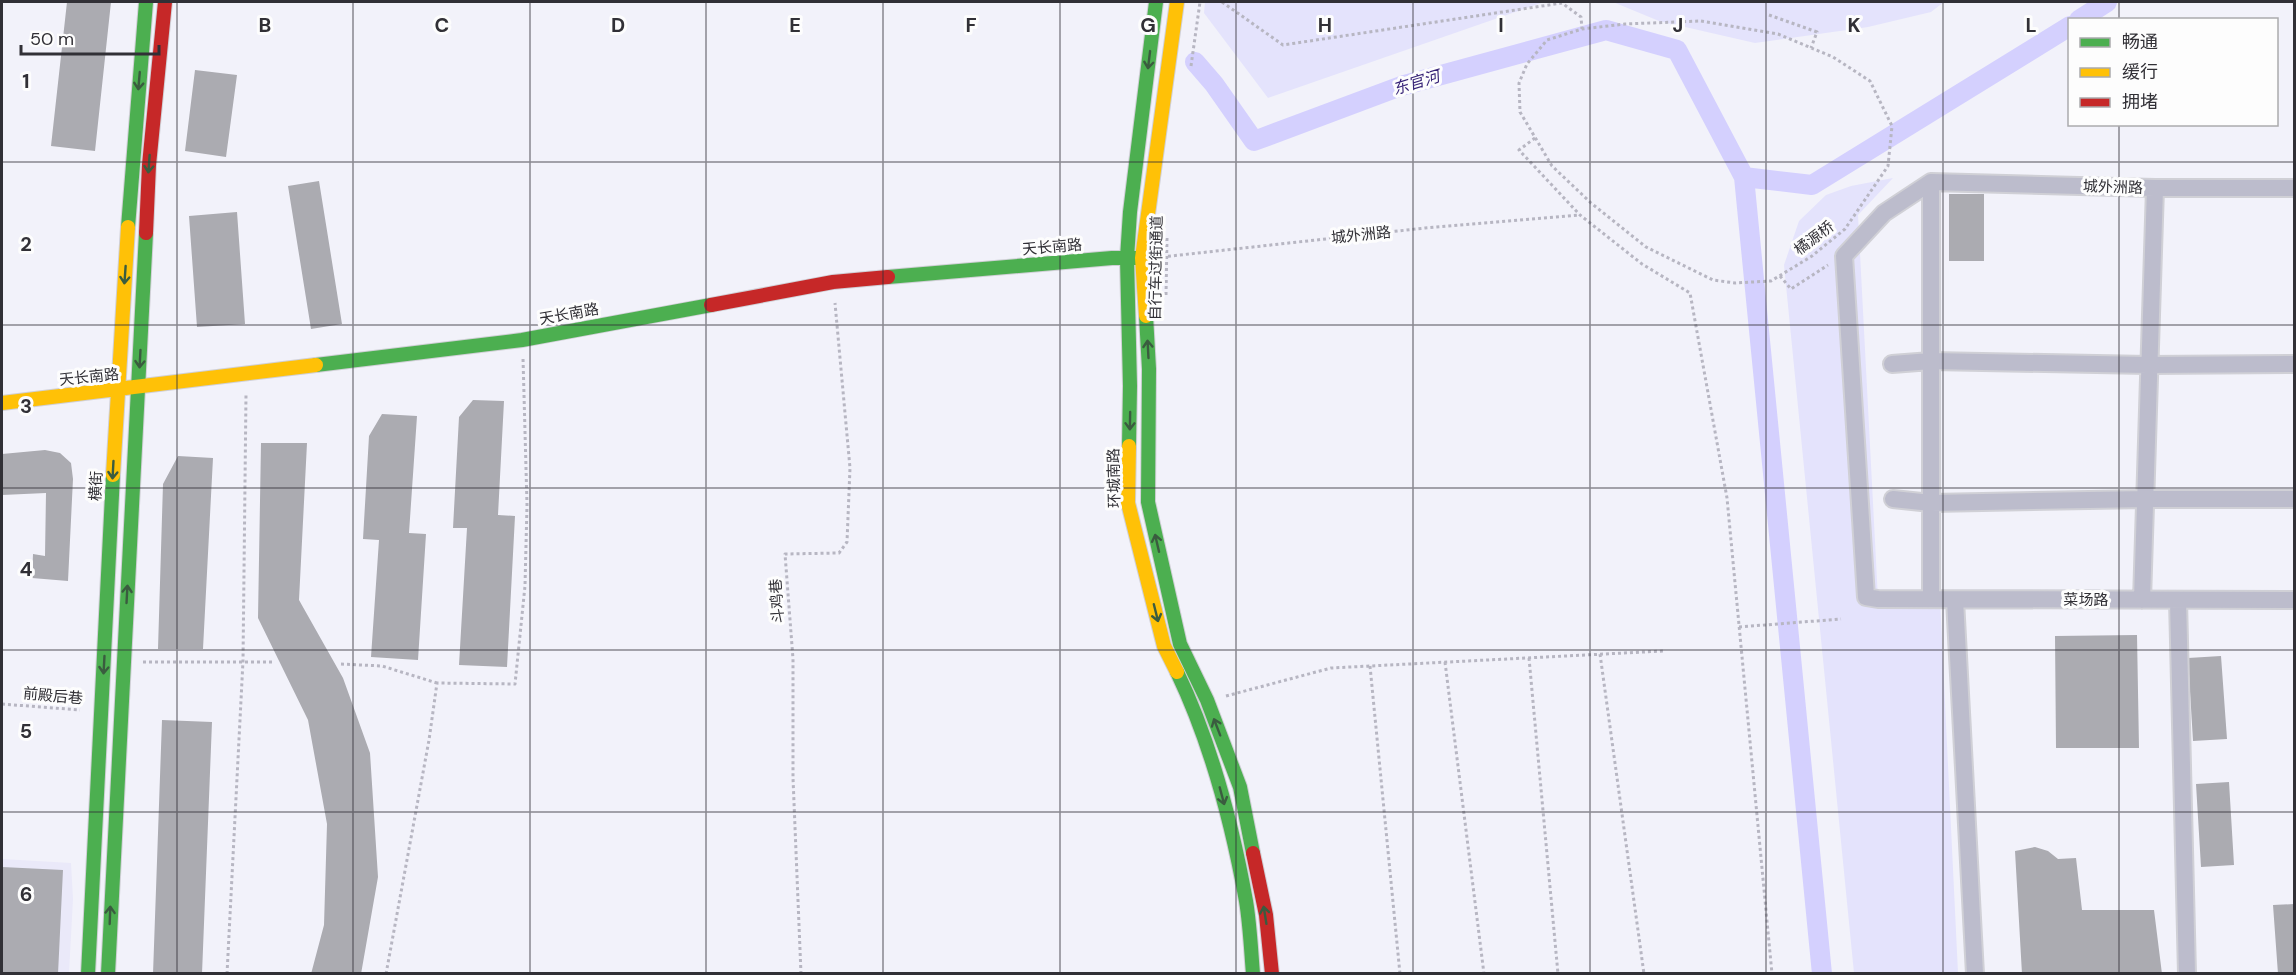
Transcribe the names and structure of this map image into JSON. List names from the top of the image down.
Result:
{
  "streets": {
    "street": [
      "城外洲路",
      "天长南路",
      "环城南路",
      "横街",
      "菜场路"
    ],
    "path": [
      "橘源桥",
      "自行车过街通道",
      "斗鸡巷",
      "前殿后巷"
    ]
  },
  "crossings": [
    ["城外洲路", "天长南路"],
    ["城外洲路", "自行车过街通道"],
    ["天长南路", "环城南路"],
    ["天长南路", "横街"],
    ["天长南路", "斗鸡巷"],
    ["横街", "前殿后巷"]
  ],
  "water": ["东官河"],
  "legend": ["畅通", "缓行", "拥堵"],
  "scale_bar": "50 m",
  "grid": {
    "columns": [
      "B",
      "C",
      "D",
      "E",
      "F",
      "G",
      "H",
      "I",
      "J",
      "K",
      "L"
    ],
    "rows": [
      "1",
      "2",
      "3",
      "4",
      "5",
      "6"
    ]
  }
}
